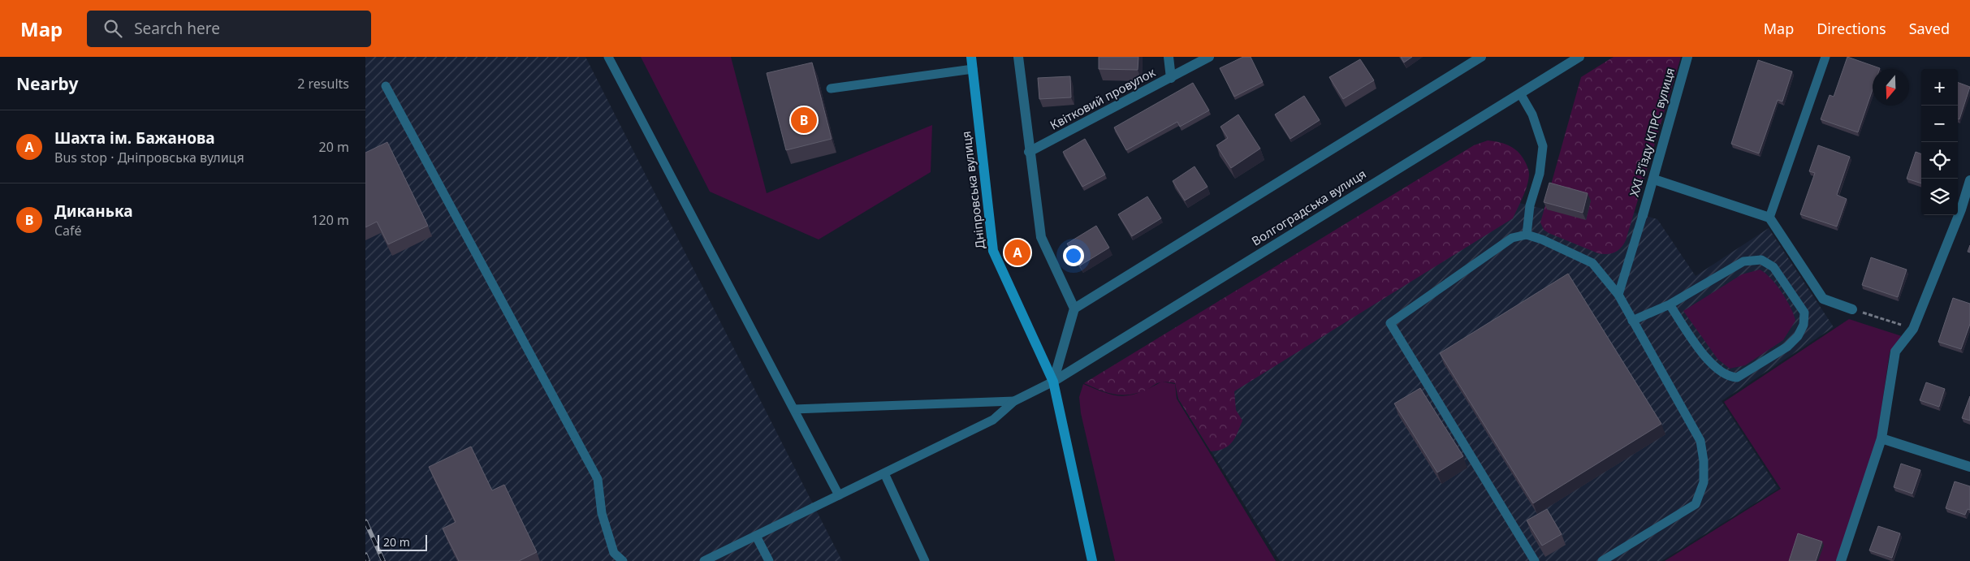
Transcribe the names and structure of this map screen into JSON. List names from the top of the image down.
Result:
{
  "streets": {
    "street": [
      "Квітковий провулок",
      "XXI З’їзду КПРС вулиця",
      "Дніпровська вулиця",
      "Волгоградська вулиця"
    ]
  },
  "crossings": [
    ["Дніпровська вулиця", "Волгоградська вулиця"]
  ],
  "scale_bar": "20 m",
  "north": "bottom",
  "page": {
    "header": "Map",
    "search": "Search here",
    "nav": ["Map", "Directions", "Saved"],
    "heading": ["Nearby", "2 results"],
    "map_buttons": ["+", "−"],
    "pins": ["B", "A"],
    "list": [
      {
        "mark": "A",
        "name": "Шахта ім. Бажанова",
        "note": "Bus stop · Дніпровська вулиця",
        "value": "20 m"
      },
      {
        "mark": "B",
        "name": "Диканька",
        "note": "Café",
        "value": "120 m"
      }
    ],
    "scale": "20 m"
  }
}
